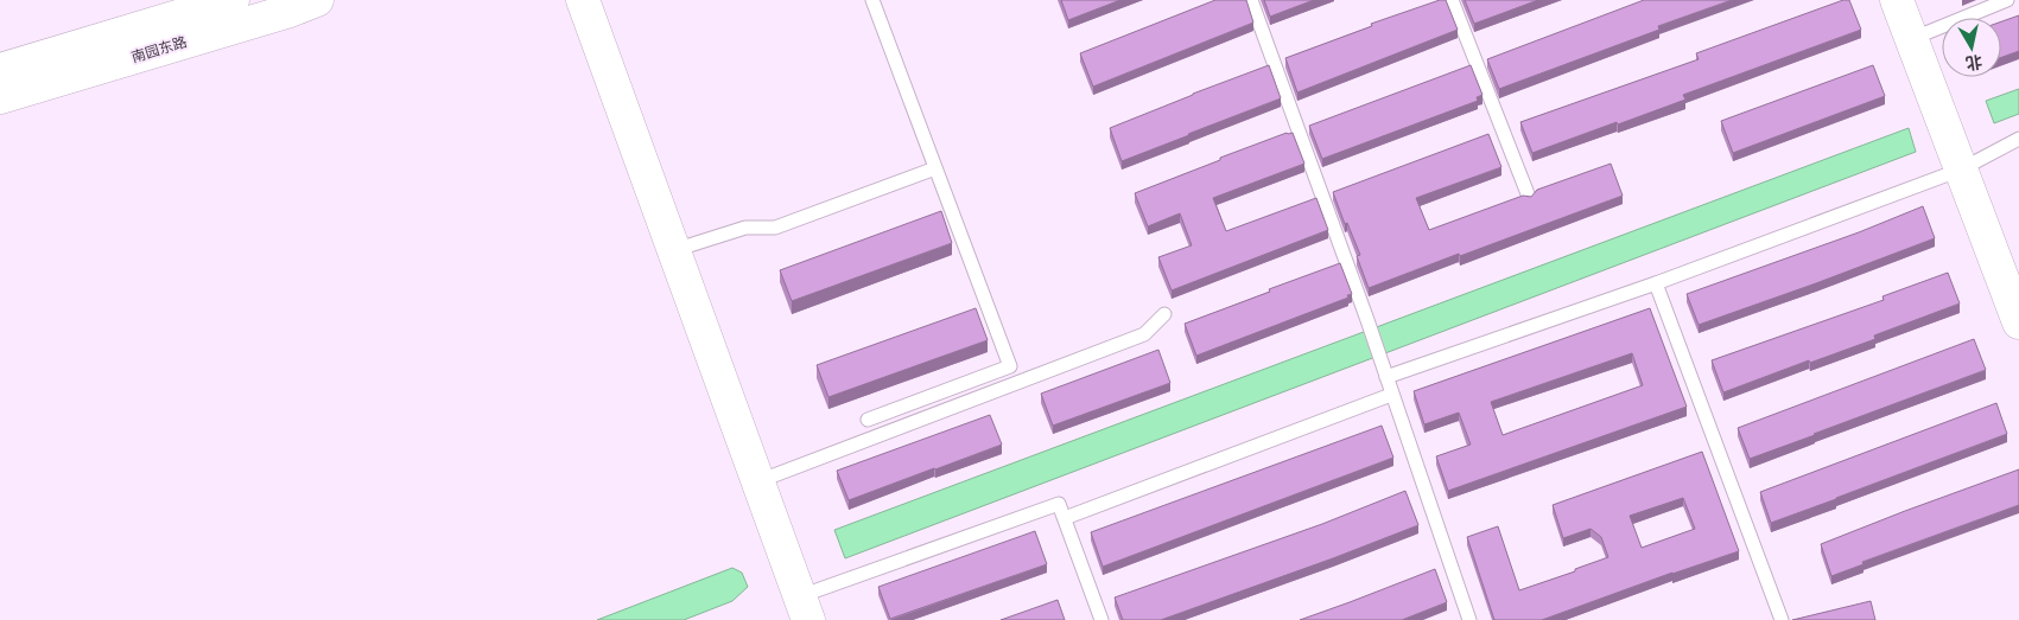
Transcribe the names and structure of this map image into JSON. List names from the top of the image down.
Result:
{
  "streets": {
    "street": ["南园东路"]
  },
  "north": "bottom"
}
